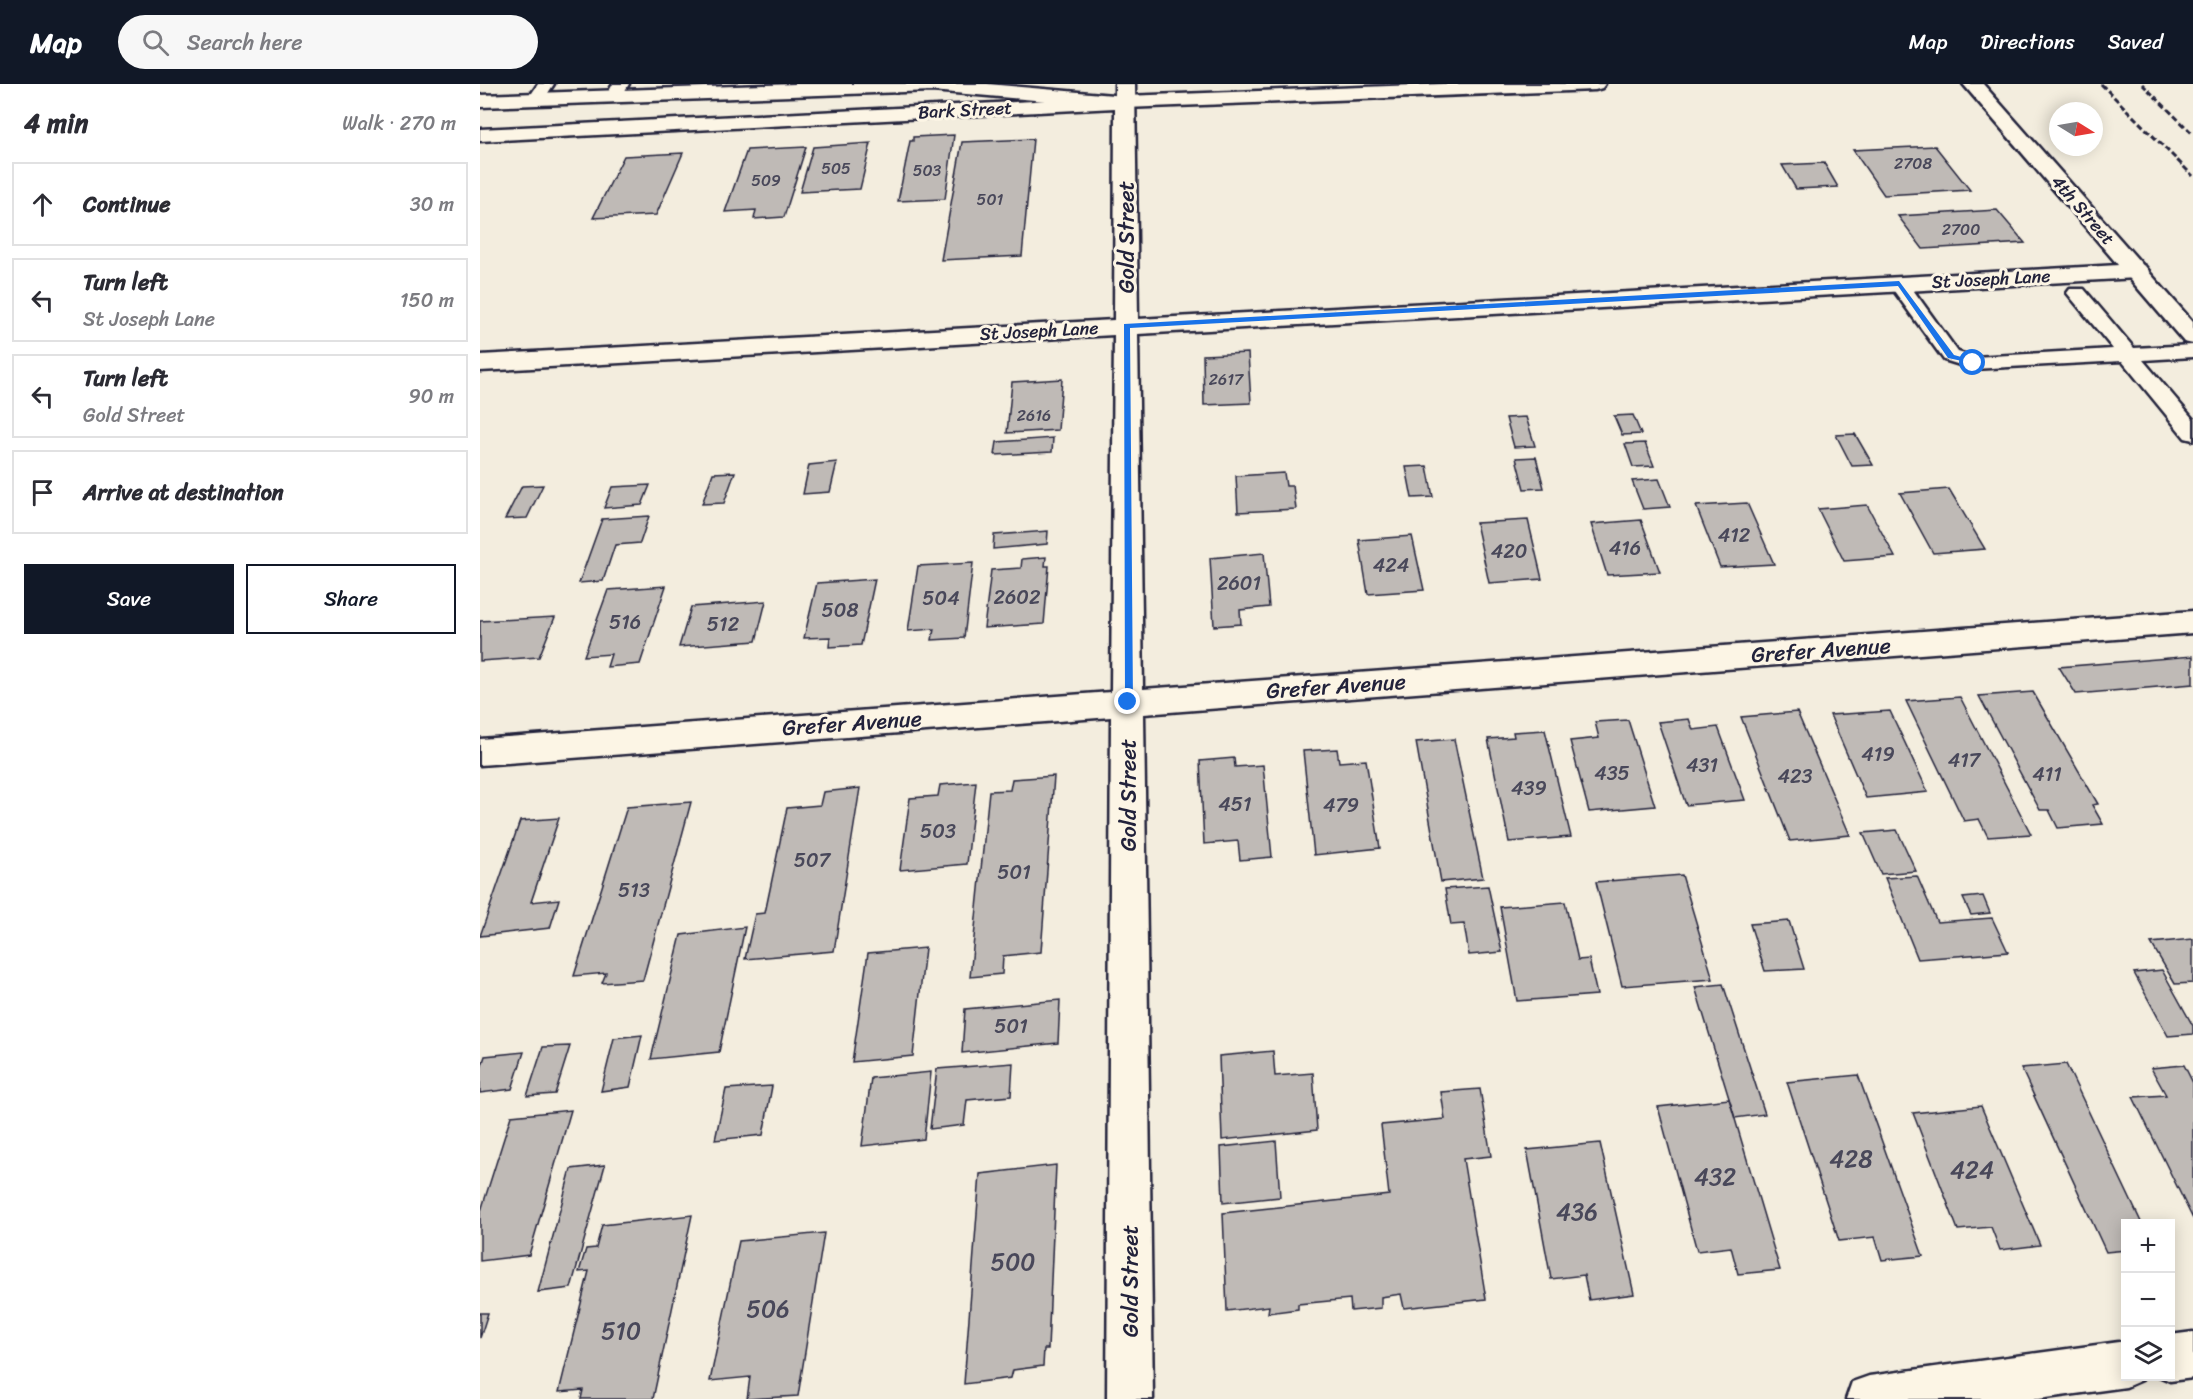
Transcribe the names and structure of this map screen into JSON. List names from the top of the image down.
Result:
{
  "streets": {
    "street": [
      "Bark Street",
      "4th Street",
      "Gold Street",
      "St Joseph Lane",
      "Grefer Avenue"
    ]
  },
  "crossings": [
    ["Bark Street", "Gold Street"],
    ["4th Street", "St Joseph Lane"],
    ["Gold Street", "St Joseph Lane"],
    ["Gold Street", "Grefer Avenue"]
  ],
  "house_numbers": [
    "2708",
    "505",
    "503",
    "509",
    "501",
    "2700",
    "2617",
    "2616",
    "412",
    "416",
    "420",
    "424",
    "2601",
    "2602",
    "504",
    "508",
    "516",
    "512",
    "419",
    "417",
    "431",
    "435",
    "411",
    "423",
    "439",
    "451",
    "479",
    "503",
    "507",
    "501",
    "513",
    "501",
    "428",
    "424",
    "432",
    "436",
    "500",
    "506",
    "510"
  ],
  "north": "right",
  "page": {
    "header": "Map",
    "search": "Search here",
    "nav": ["Map", "Directions", "Saved"],
    "heading": ["4 min", "Walk · 270 m"],
    "list": [
      ["Continue", "30 m"],
      ["Turn left", "St Joseph Lane", "150 m"],
      ["Turn left", "Gold Street", "90 m"],
      "Arrive at destination"
    ],
    "buttons": ["Save", "Share"],
    "map_buttons": ["+", "−"]
  }
}
